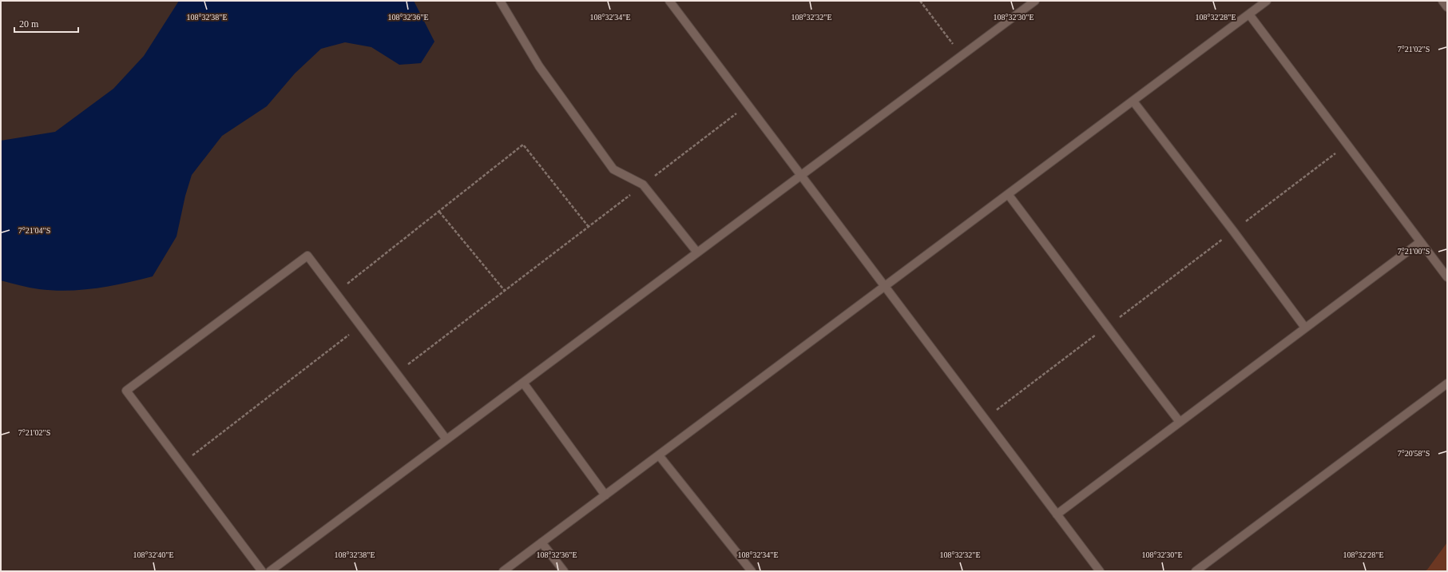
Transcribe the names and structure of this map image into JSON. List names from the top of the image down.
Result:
{
  "scale_bar": "20 m",
  "coordinates": [
    "108°32'38\"E",
    "108°32'36\"E",
    "108°32'34\"E",
    "108°32'32\"E",
    "108°32'30\"E",
    "108°32'28\"E",
    "7°21'02\"S",
    "7°21'04\"S",
    "7°21'00\"S",
    "7°20'58\"S",
    "108°32'40\"E"
  ]
}
